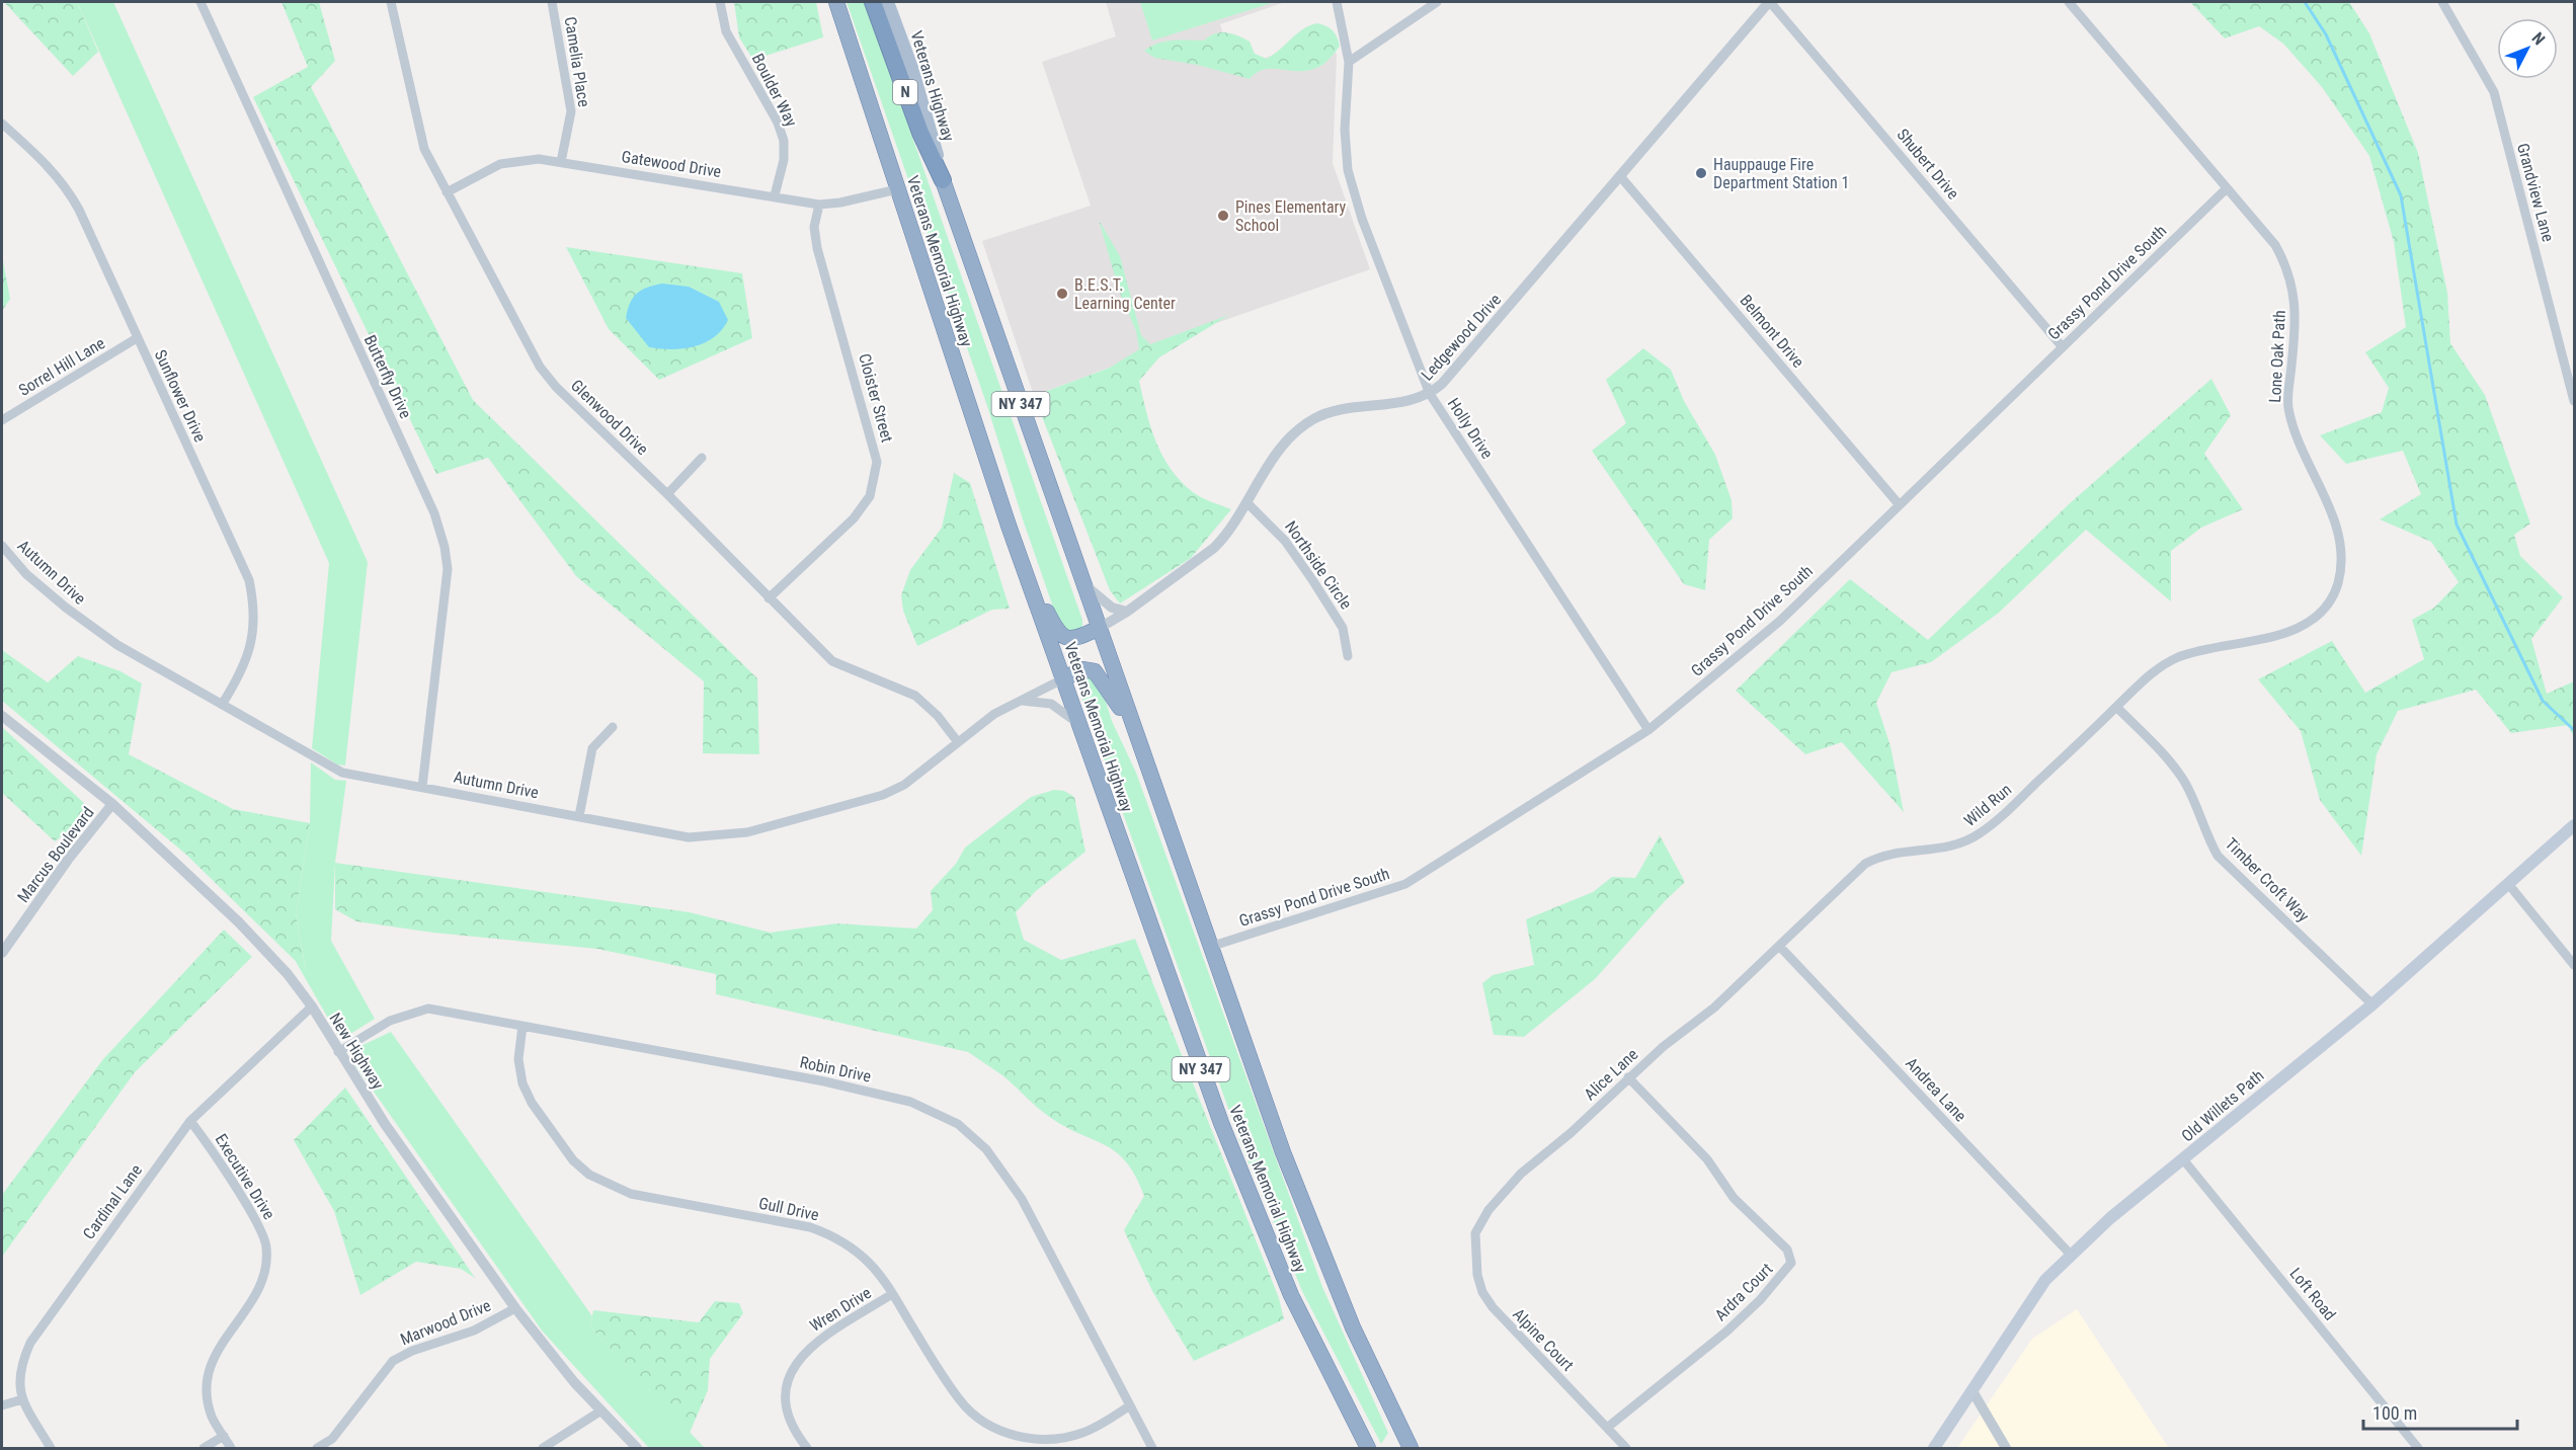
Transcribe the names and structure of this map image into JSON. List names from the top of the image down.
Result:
{
  "streets": {
    "highway": ["N", "Veterans Memorial Highway", "NY 347"],
    "main road": ["Veterans Highway", "Old Willets Path"],
    "street": [
      "Camelia Place",
      "Boulder Way",
      "Gatewood Drive",
      "Shubert Drive",
      "Grandview Lane",
      "Grassy Pond Drive South",
      "Belmont Drive",
      "Ledgewood Drive",
      "Lone Oak Path",
      "Sorrel Hill Lane",
      "Butterfly Drive",
      "Sunflower Drive",
      "Cloister Street",
      "Glenwood Drive",
      "Holly Drive",
      "Northside Circle",
      "Autumn Drive",
      "Wild Run",
      "Marcus Boulevard",
      "Timber Croft Way",
      "New Highway",
      "Robin Drive",
      "Alice Lane",
      "Andrea Lane",
      "Executive Drive",
      "Cardinal Lane",
      "Gull Drive",
      "Ardra Court",
      "Loft Road",
      "Wren Drive",
      "Marwood Drive",
      "Alpine Court"
    ]
  },
  "crossings": [
    ["Camelia Place", "Gatewood Drive"],
    ["Veterans Highway", "N"],
    ["Veterans Highway", "Veterans Memorial Highway"],
    ["Boulder Way", "Gatewood Drive"],
    ["N", "Veterans Memorial Highway"],
    ["Gatewood Drive", "Veterans Memorial Highway"],
    ["Gatewood Drive", "Cloister Street"],
    ["Gatewood Drive", "Glenwood Drive"],
    ["Shubert Drive", "Grassy Pond Drive South"],
    ["Shubert Drive", "Ledgewood Drive"],
    ["Veterans Memorial Highway", "Grassy Pond Drive South"],
    ["Veterans Memorial Highway", "Ledgewood Drive"],
    ["Veterans Memorial Highway", "Autumn Drive"],
    ["Grassy Pond Drive South", "Belmont Drive"],
    ["Grassy Pond Drive South", "Lone Oak Path"],
    ["Grassy Pond Drive South", "Holly Drive"],
    ["Belmont Drive", "Ledgewood Drive"],
    ["Ledgewood Drive", "Holly Drive"],
    ["Ledgewood Drive", "Northside Circle"],
    ["Lone Oak Path", "Wild Run"],
    ["Sorrel Hill Lane", "Sunflower Drive"],
    ["Butterfly Drive", "Autumn Drive"],
    ["Sunflower Drive", "Autumn Drive"],
    ["Cloister Street", "Glenwood Drive"],
    ["Glenwood Drive", "Autumn Drive"],
    ["Wild Run", "Timber Croft Way"],
    ["Wild Run", "Alice Lane"],
    ["Wild Run", "Andrea Lane"],
    ["Marcus Boulevard", "New Highway"],
    ["Timber Croft Way", "Old Willets Path"],
    ["New Highway", "Robin Drive"],
    ["New Highway", "Cardinal Lane"],
    ["New Highway", "Marwood Drive"],
    ["Robin Drive", "Gull Drive"],
    ["Alice Lane", "Andrea Lane"],
    ["Alice Lane", "Ardra Court"],
    ["Alice Lane", "Alpine Court"],
    ["Andrea Lane", "Old Willets Path"],
    ["Old Willets Path", "Loft Road"],
    ["Executive Drive", "Cardinal Lane"],
    ["Gull Drive", "Wren Drive"],
    ["Ardra Court", "Alpine Court"]
  ],
  "places": ["Hauppauge Fire Department Station 1", "Pines Elementary School", "B.E.S.T. Learning Center"],
  "scale_bar": "100 m",
  "north": "top right"
}
